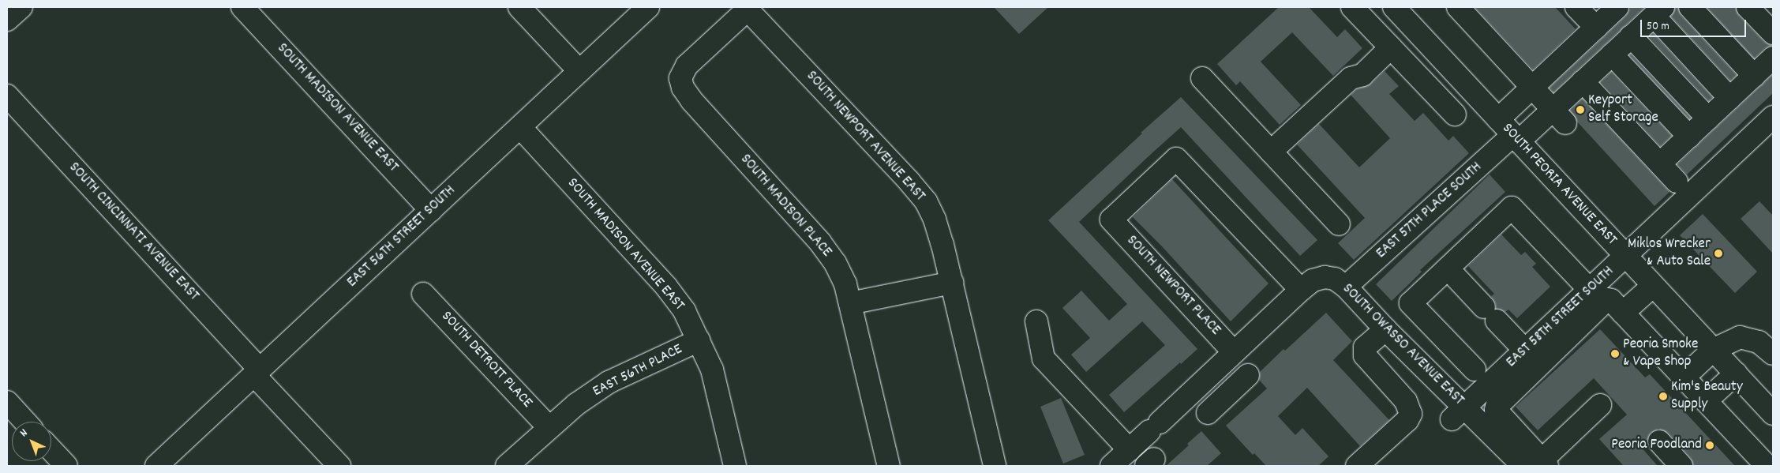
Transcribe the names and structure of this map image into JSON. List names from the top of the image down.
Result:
{
  "streets": {
    "street": [
      "SOUTH MADISON AVENUE EAST",
      "SOUTH NEWPORT AVENUE EAST",
      "SOUTH PEORIA AVENUE EAST",
      "SOUTH MADISON PLACE",
      "EAST 57TH PLACE SOUTH",
      "SOUTH CINCINNATI AVENUE EAST",
      "EAST 56TH STREET SOUTH",
      "SOUTH NEWPORT PLACE",
      "EAST 58TH STREET SOUTH",
      "SOUTH OWASSO AVENUE EAST",
      "SOUTH DETROIT PLACE",
      "EAST 56TH PLACE"
    ]
  },
  "crossings": [
    ["SOUTH MADISON AVENUE EAST", "EAST 56TH STREET SOUTH"],
    ["SOUTH MADISON AVENUE EAST", "EAST 56TH PLACE"],
    ["SOUTH NEWPORT AVENUE EAST", "SOUTH MADISON PLACE"],
    ["SOUTH PEORIA AVENUE EAST", "EAST 57TH PLACE SOUTH"],
    ["SOUTH PEORIA AVENUE EAST", "EAST 58TH STREET SOUTH"],
    ["EAST 57TH PLACE SOUTH", "SOUTH OWASSO AVENUE EAST"],
    ["SOUTH CINCINNATI AVENUE EAST", "EAST 56TH STREET SOUTH"],
    ["SOUTH NEWPORT PLACE", "SOUTH OWASSO AVENUE EAST"],
    ["EAST 58TH STREET SOUTH", "SOUTH OWASSO AVENUE EAST"],
    ["SOUTH DETROIT PLACE", "EAST 56TH PLACE"]
  ],
  "places": [
    "Keyport Self Storage",
    "Miklos Wrecker & Auto Sale",
    "Peoria Smoke & Vape Shop",
    "Kim's Beauty Supply",
    "Peoria Foodland"
  ],
  "scale_bar": "50 m",
  "north": "top left"
}
